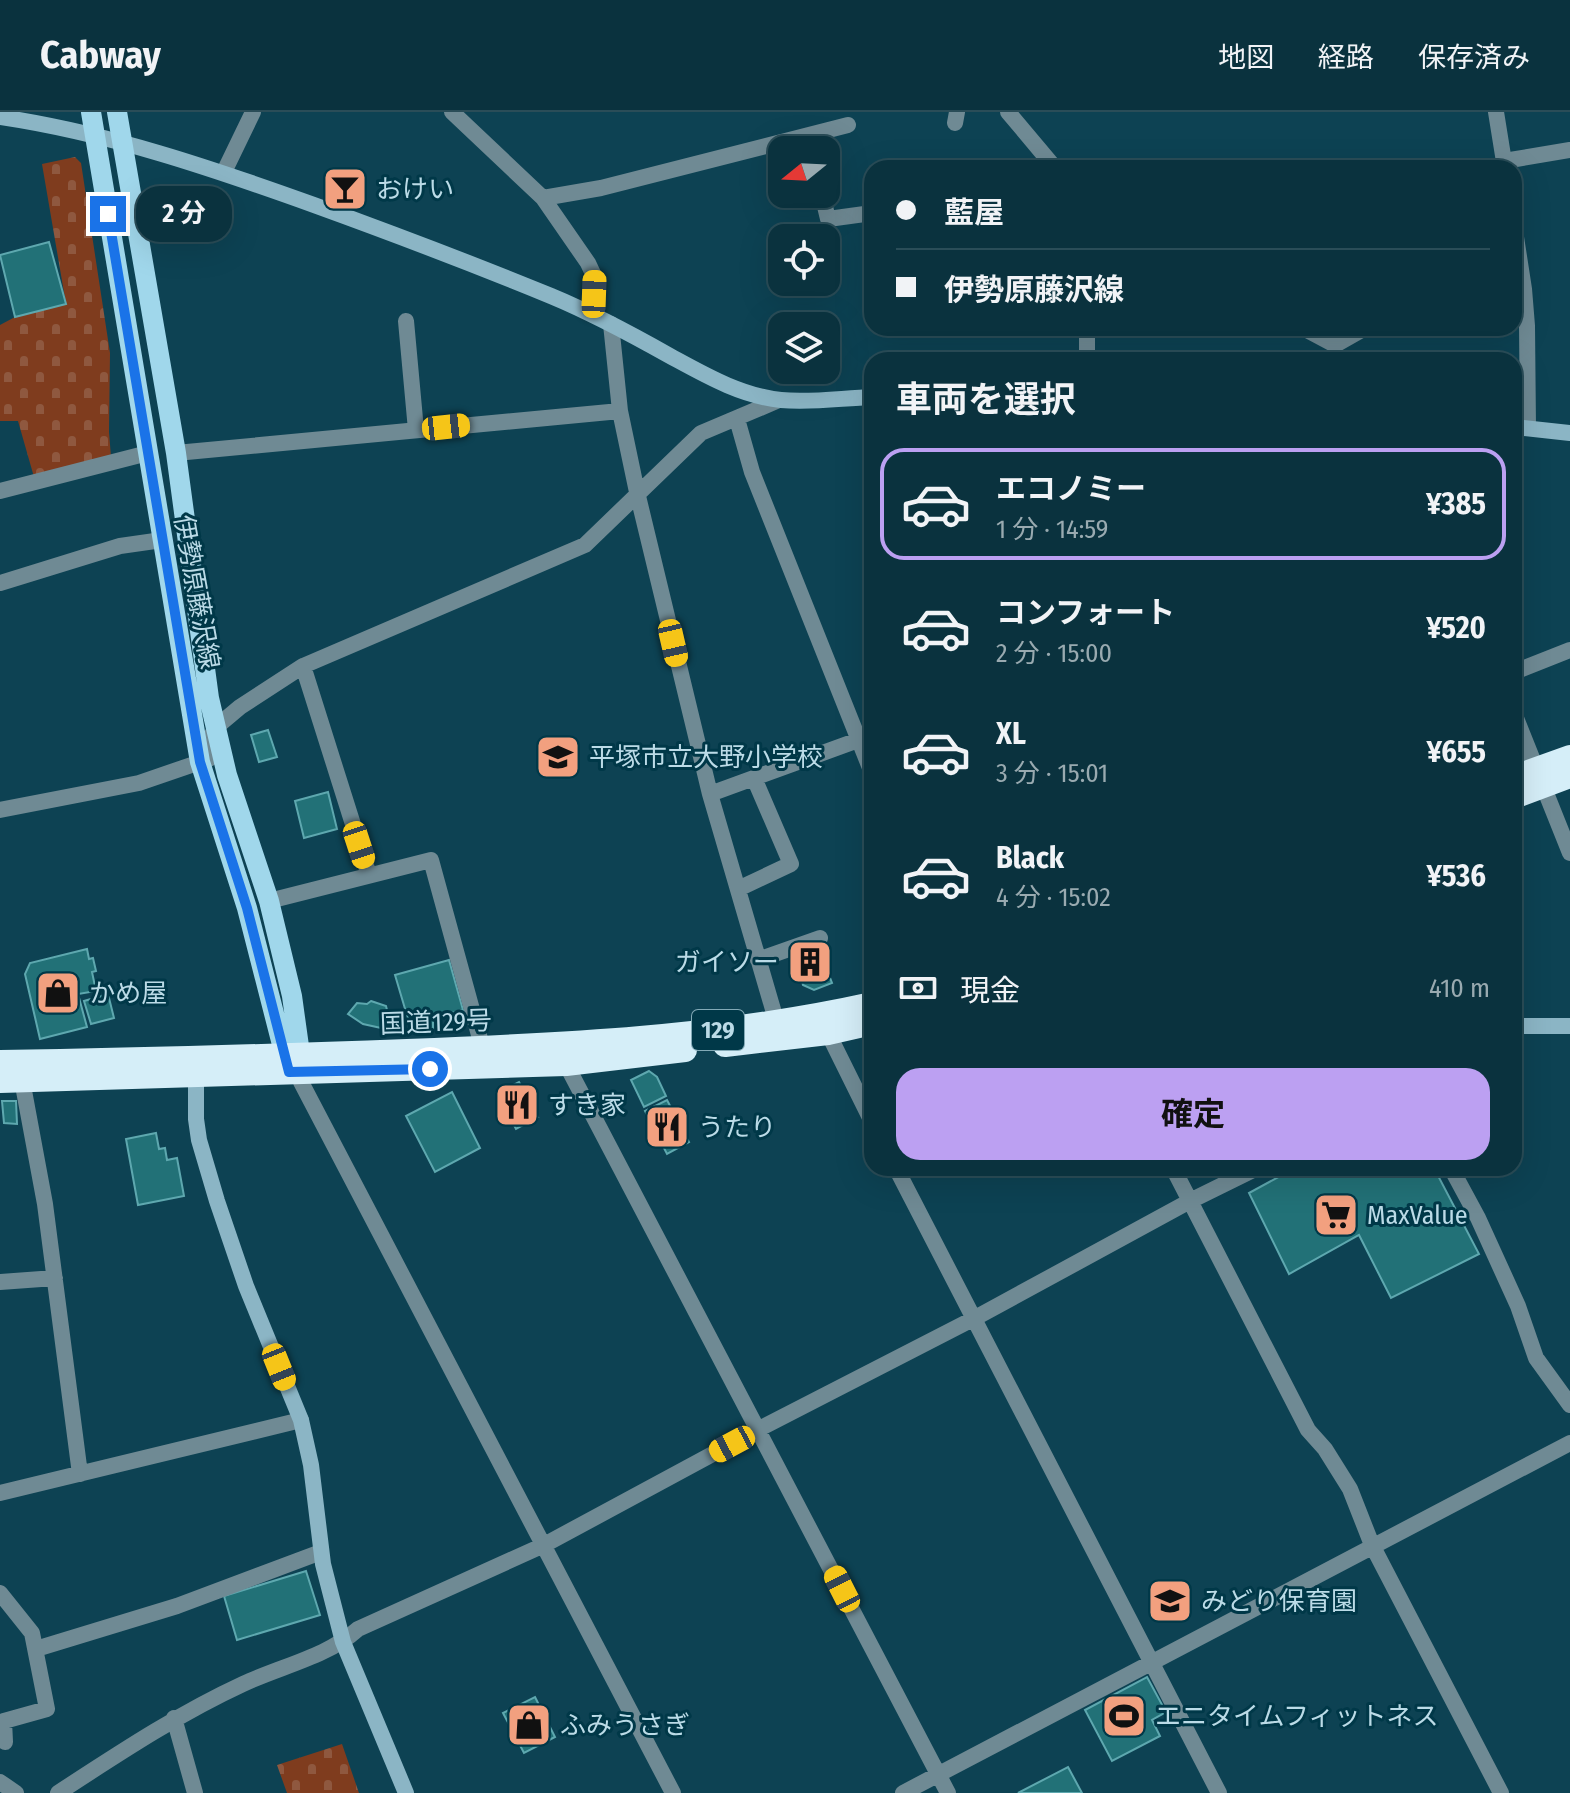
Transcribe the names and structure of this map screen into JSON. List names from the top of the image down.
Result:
{
  "streets": {
    "highway": ["国道129号", "129"],
    "main road": ["伊勢原藤沢線"]
  },
  "crossings": [
    ["伊勢原藤沢線", "国道129号"]
  ],
  "places": {
    "bar": ["おけい"],
    "school or university": ["平塚市立大野小学校", "みどり保育園"],
    "building": ["ガイソー"],
    "shop": ["かめ屋", "ふみうさぎ"],
    "restaurant": ["すき家", "うたり"],
    "supermarket": ["MaxValue"],
    "sports": ["エニタイムフィットネス"]
  },
  "north": "left",
  "page": {
    "header": "Cabway",
    "nav": ["地図", "経路", "保存済み"],
    "banner": ["藍屋", "伊勢原藤沢線"],
    "bubble": "2 分",
    "heading": "車両を選択",
    "list": [
      {
        "name": "エコノミー",
        "note": "1 分 · 14:59",
        "value": "¥385"
      },
      {
        "name": "コンフォート",
        "note": "2 分 · 15:00",
        "value": "¥520"
      },
      {
        "name": "XL",
        "note": "3 分 · 15:01",
        "value": "¥655"
      },
      {
        "name": "Black",
        "note": "4 分 · 15:02",
        "value": "¥536"
      }
    ],
    "pay": ["現金", "410 m"],
    "buttons": "確定"
  }
}
